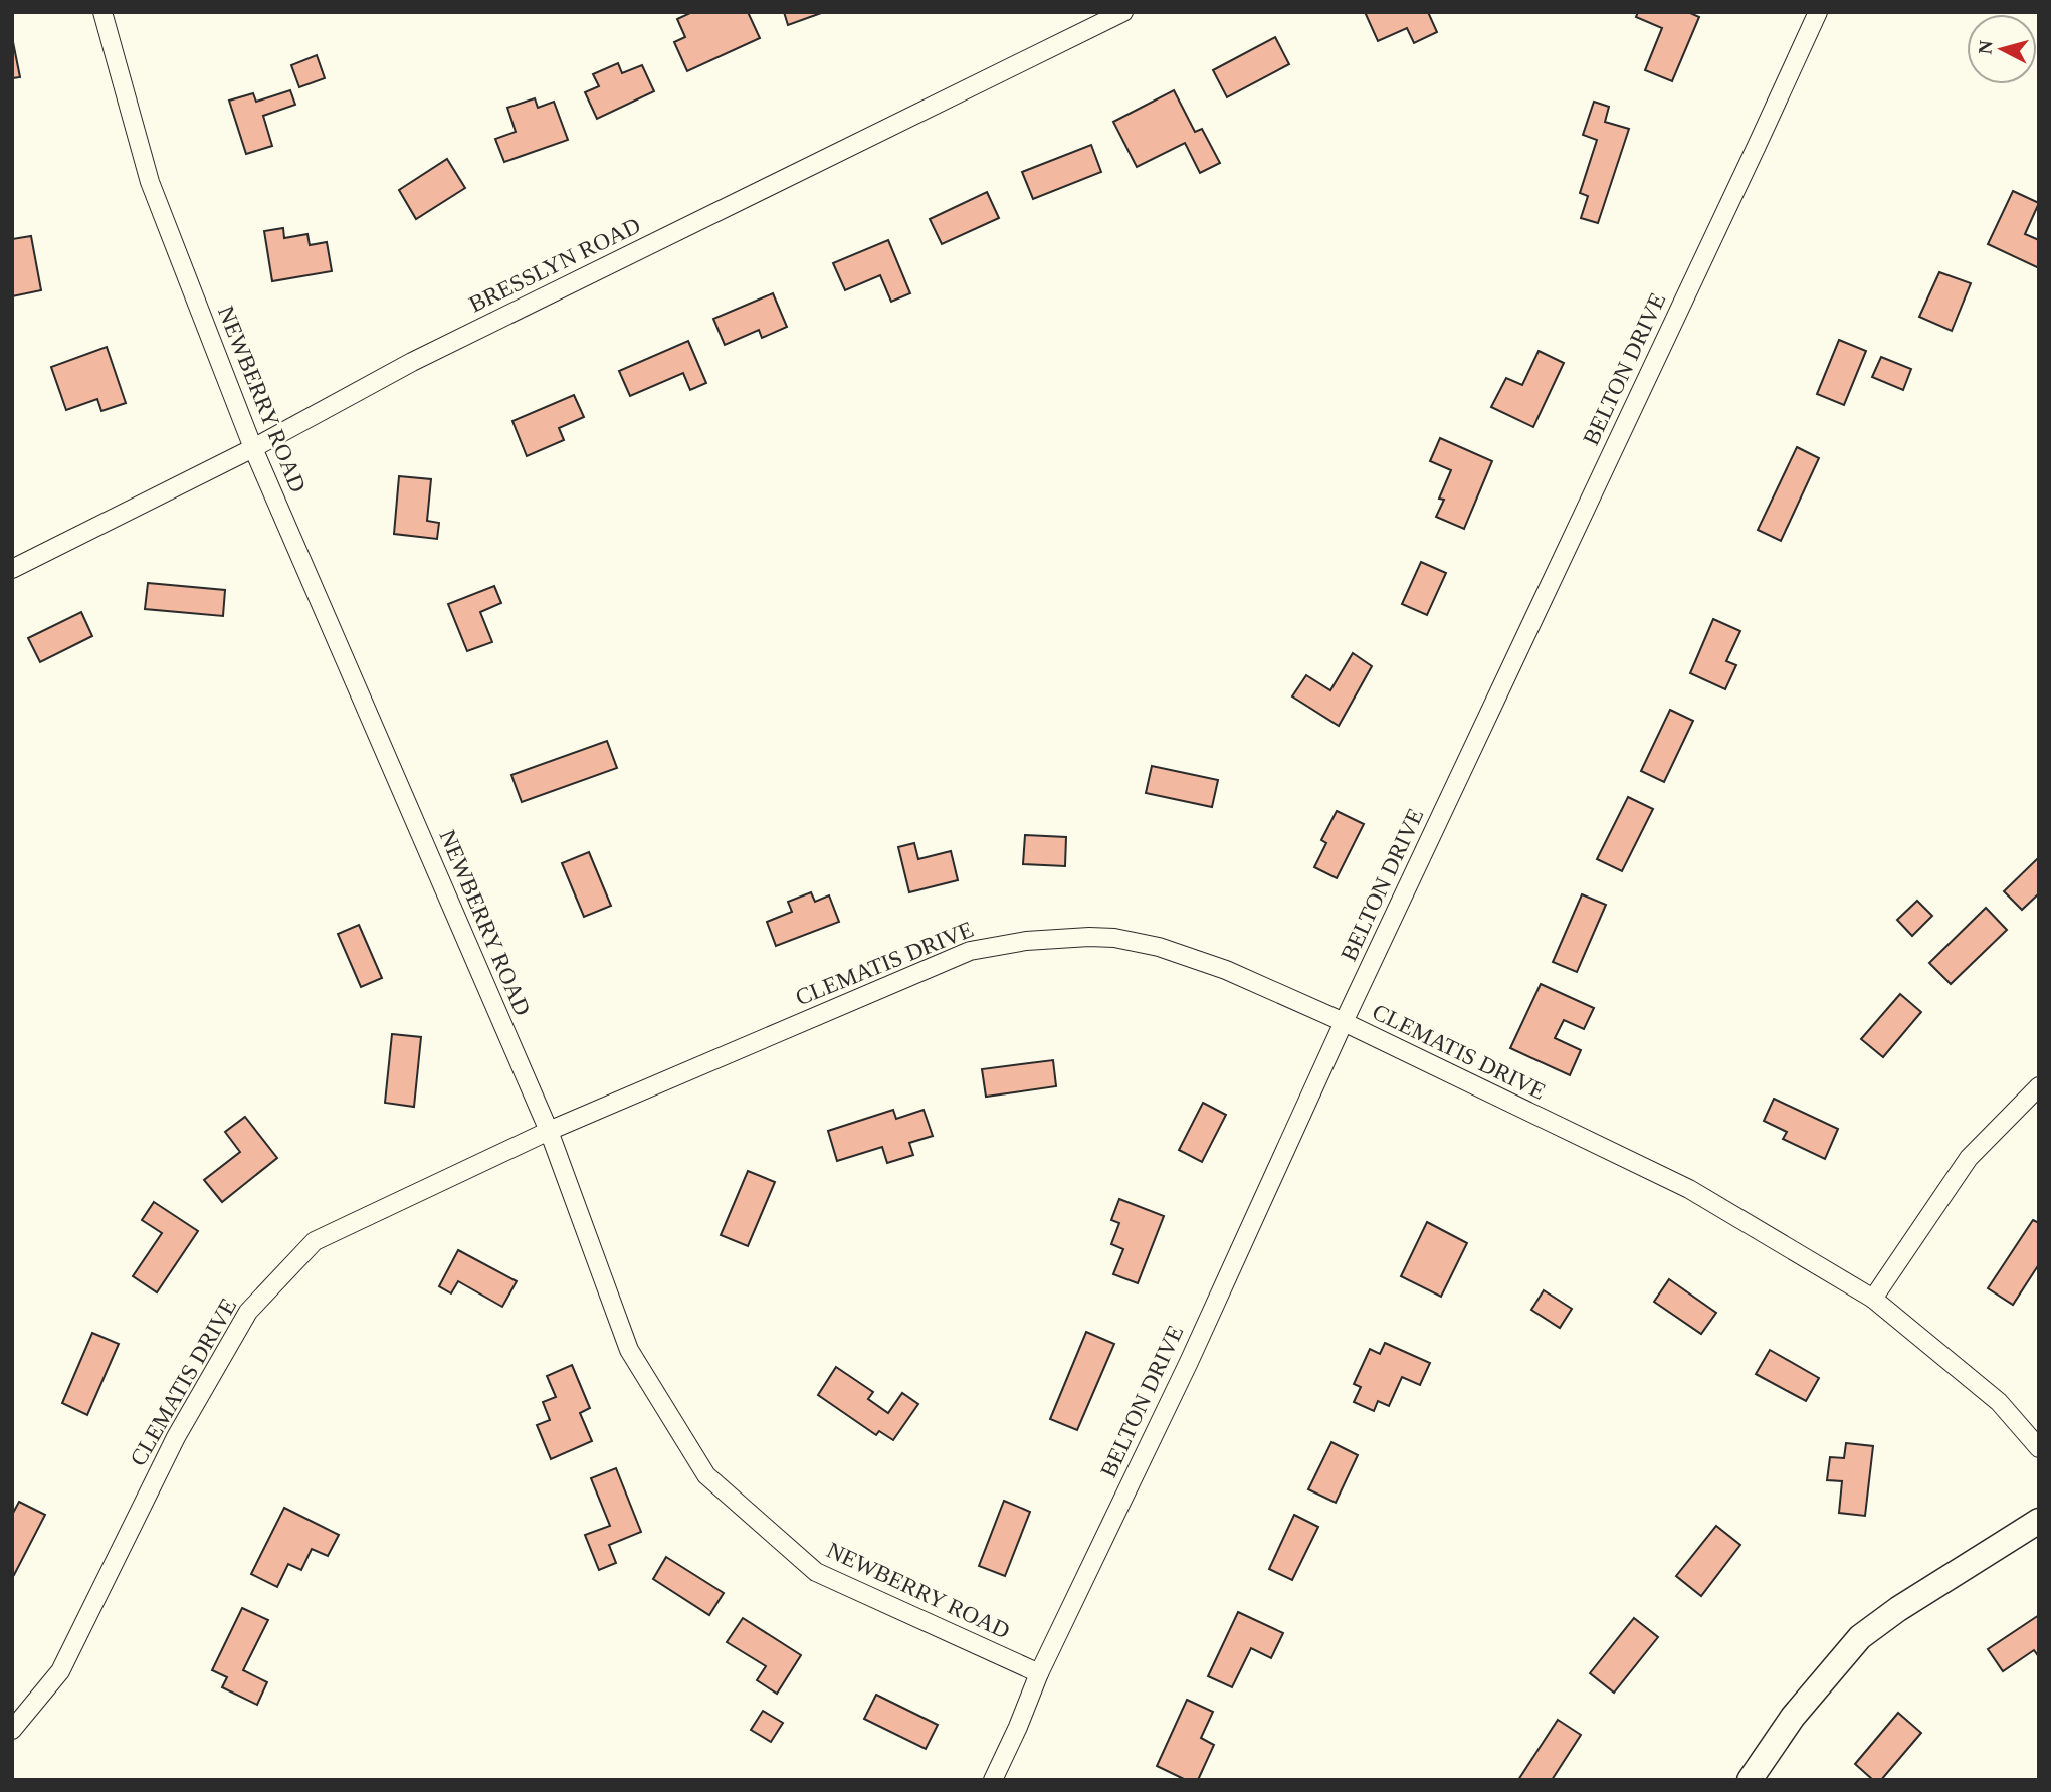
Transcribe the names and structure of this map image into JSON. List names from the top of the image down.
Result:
{
  "streets": {
    "street": [
      "BRESSLYN ROAD",
      "BELTON DRIVE",
      "NEWBERRY ROAD",
      "CLEMATIS DRIVE"
    ]
  },
  "crossings": [
    ["BRESSLYN ROAD", "NEWBERRY ROAD"],
    ["BELTON DRIVE", "NEWBERRY ROAD"],
    ["BELTON DRIVE", "CLEMATIS DRIVE"],
    ["NEWBERRY ROAD", "CLEMATIS DRIVE"]
  ],
  "north": "left"
}
